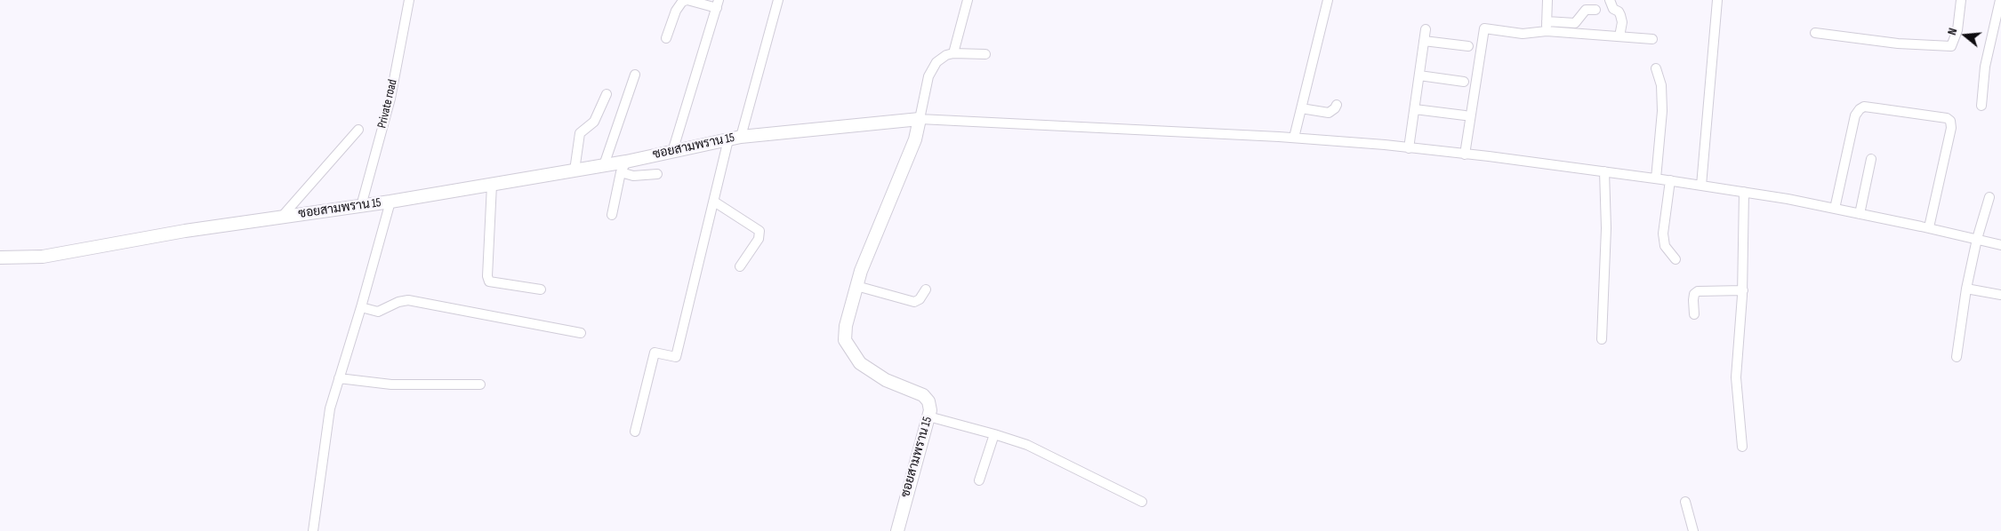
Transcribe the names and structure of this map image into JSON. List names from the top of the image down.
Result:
{
  "streets": {
    "street": ["Private road", "ซอยสามพราน 15"]
  },
  "crossings": [
    ["Private road", "ซอยสามพราน 15"]
  ],
  "north": "left"
}
